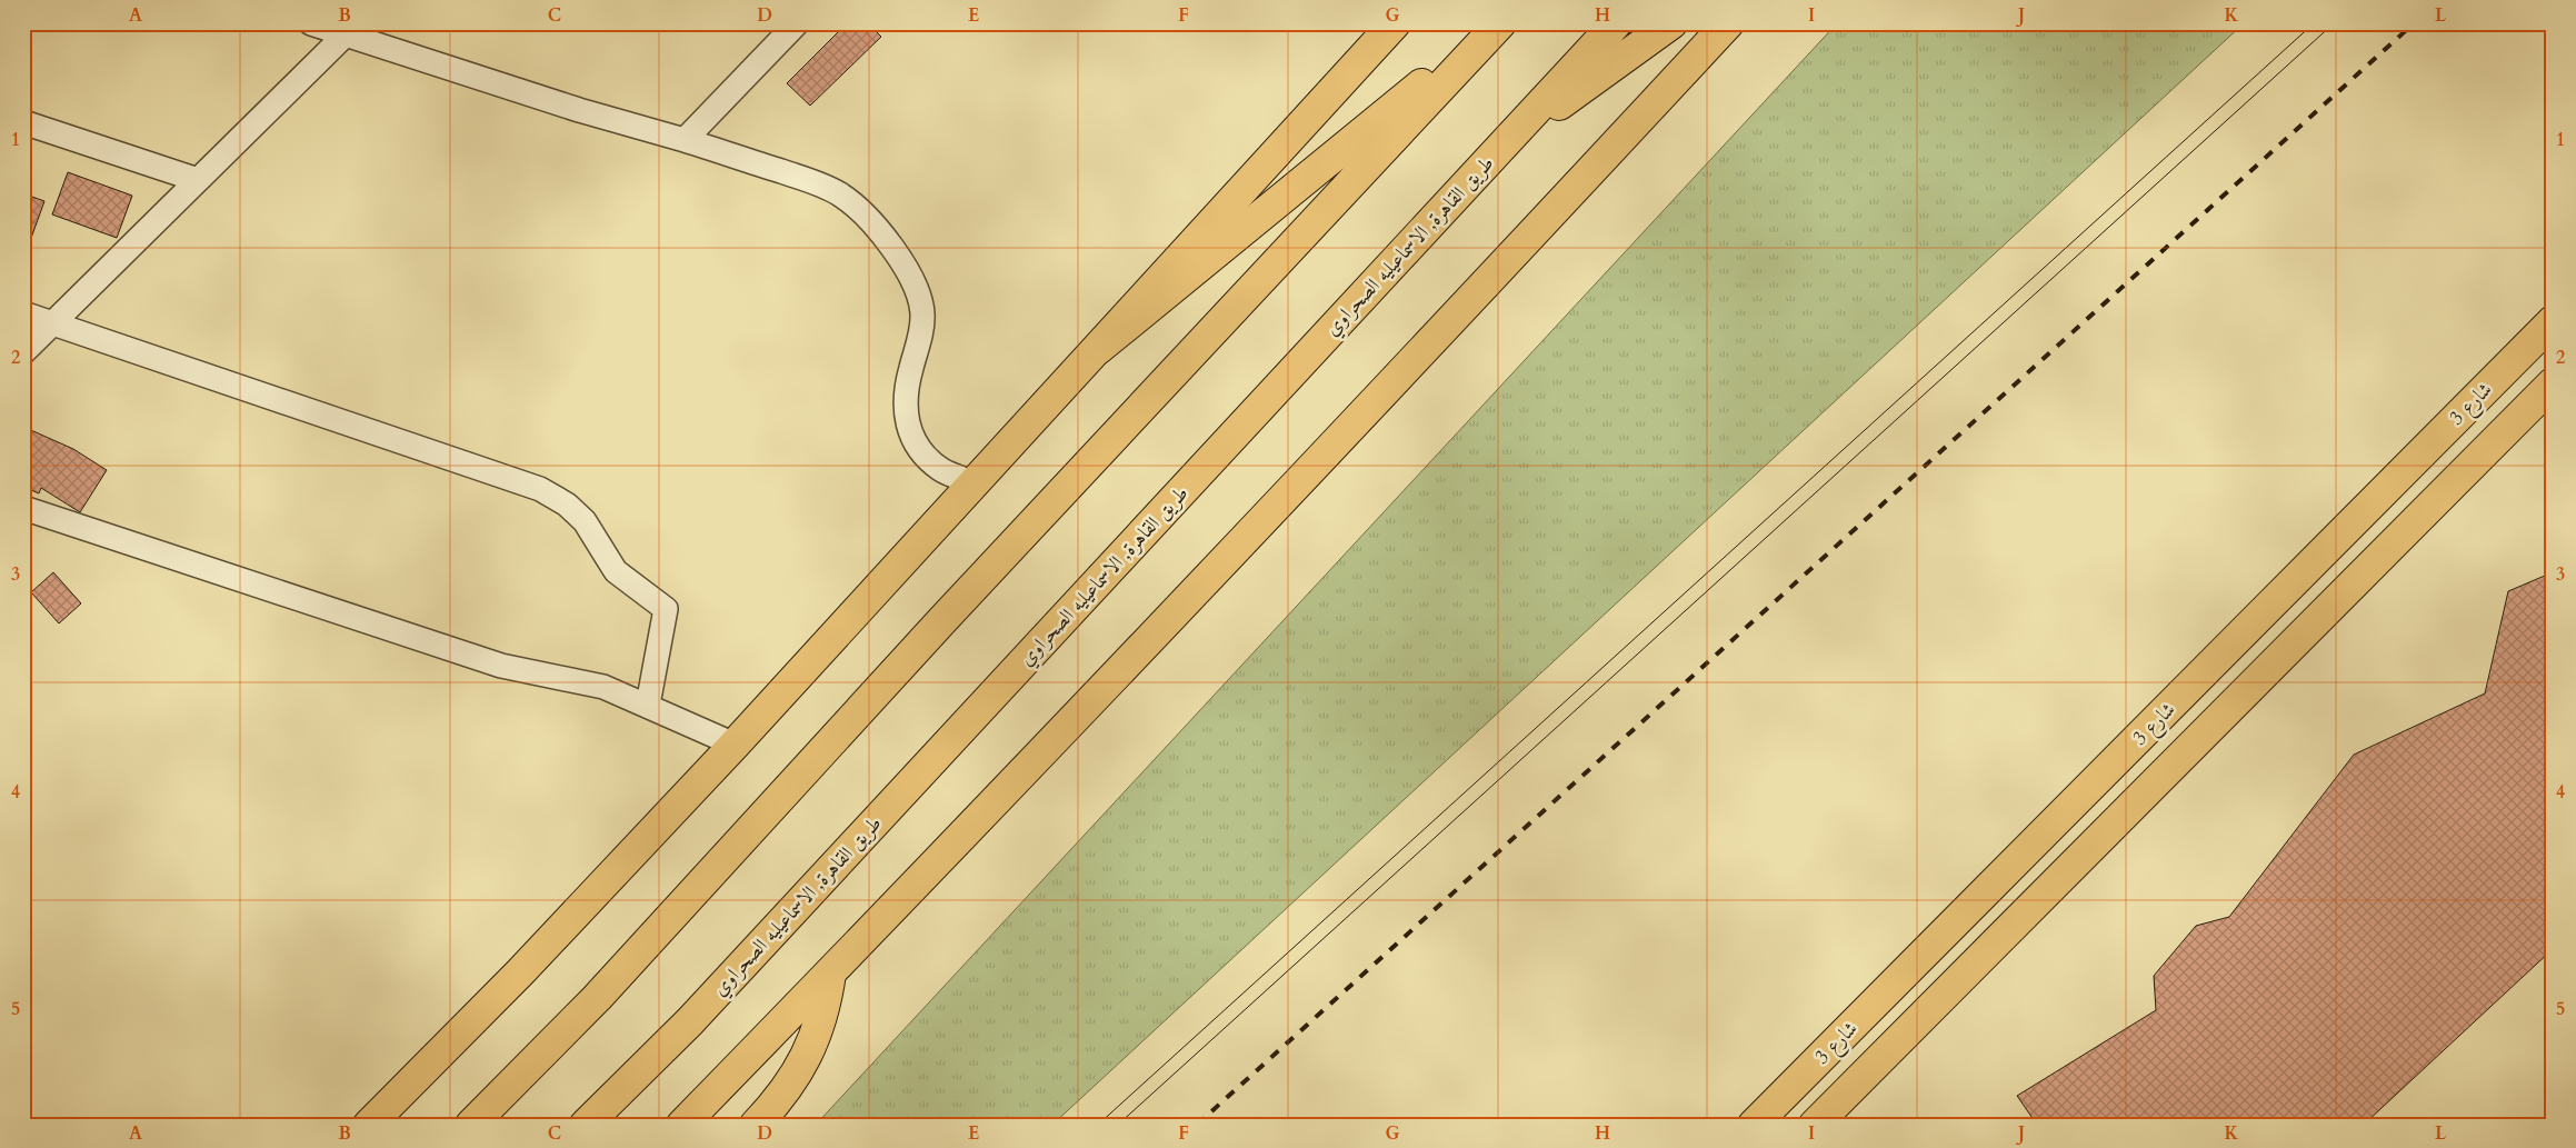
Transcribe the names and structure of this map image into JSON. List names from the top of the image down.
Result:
{
  "streets": {
    "main road": ["طريق القاهرة, الاسماعيليه الصحراوي", "شارع 3"]
  },
  "grid": {
    "columns": [
      "A",
      "B",
      "C",
      "D",
      "E",
      "F",
      "G",
      "H",
      "I",
      "J",
      "K",
      "L"
    ],
    "rows": [
      "1",
      "2",
      "3",
      "4",
      "5"
    ]
  }
}
